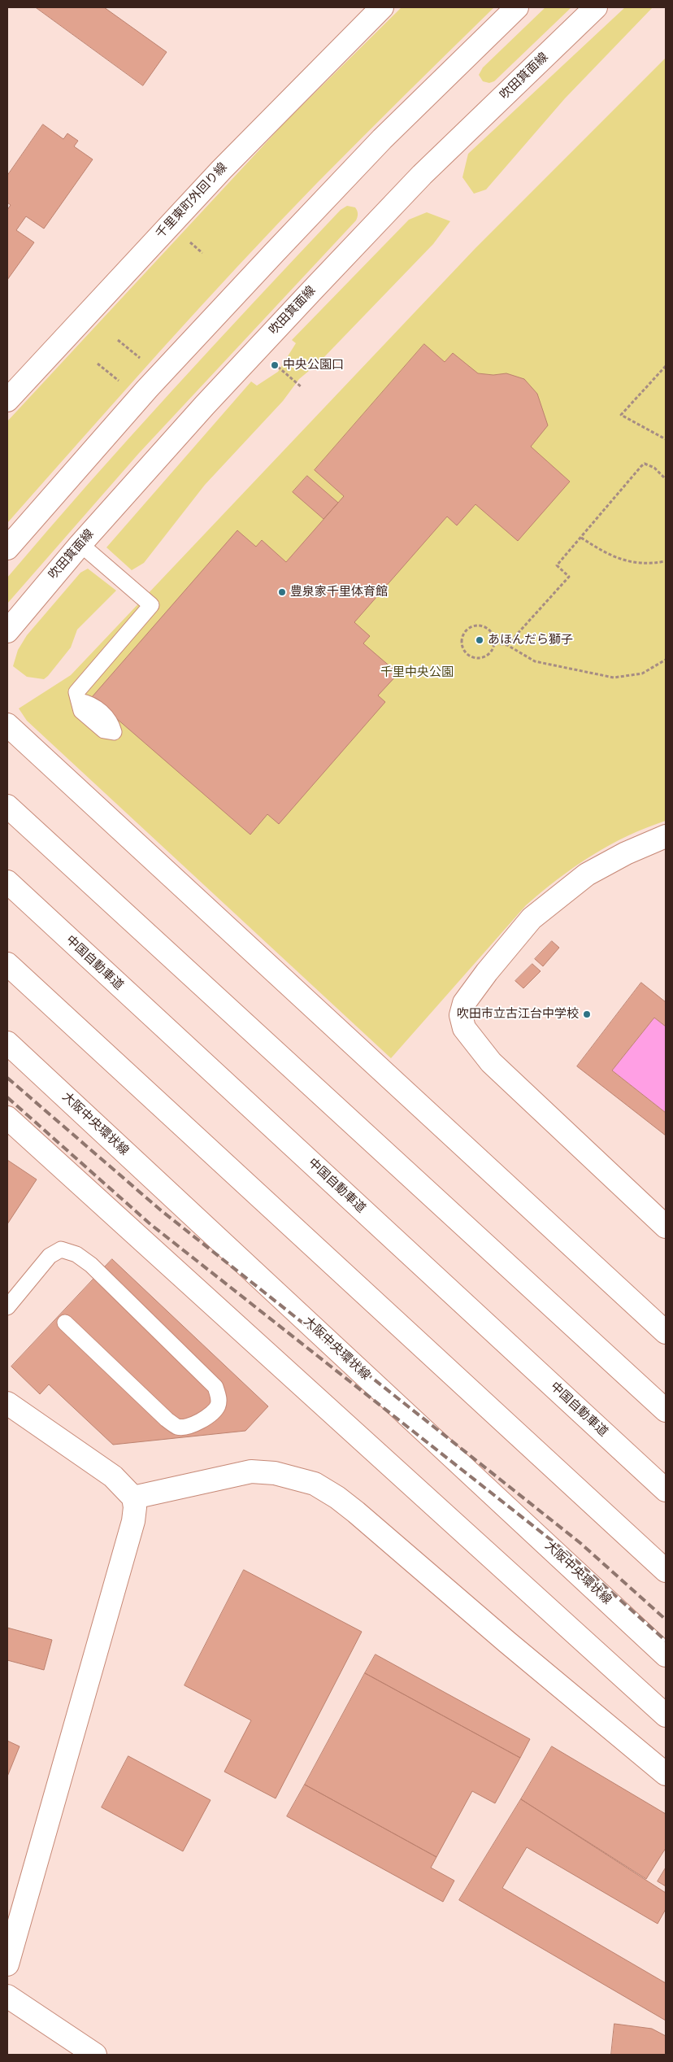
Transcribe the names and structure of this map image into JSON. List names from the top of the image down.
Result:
{
  "streets": {
    "main road": [
      "吹田箕面線",
      "千里東町外回り線",
      "中国自動車道",
      "大阪中央環状線"
    ]
  },
  "parks": ["千里中央公園"],
  "places": [
    "中央公園口",
    "豊泉家千里体育館",
    "あほんだら獅子",
    "吹田市立古江台中学校"
  ]
}
